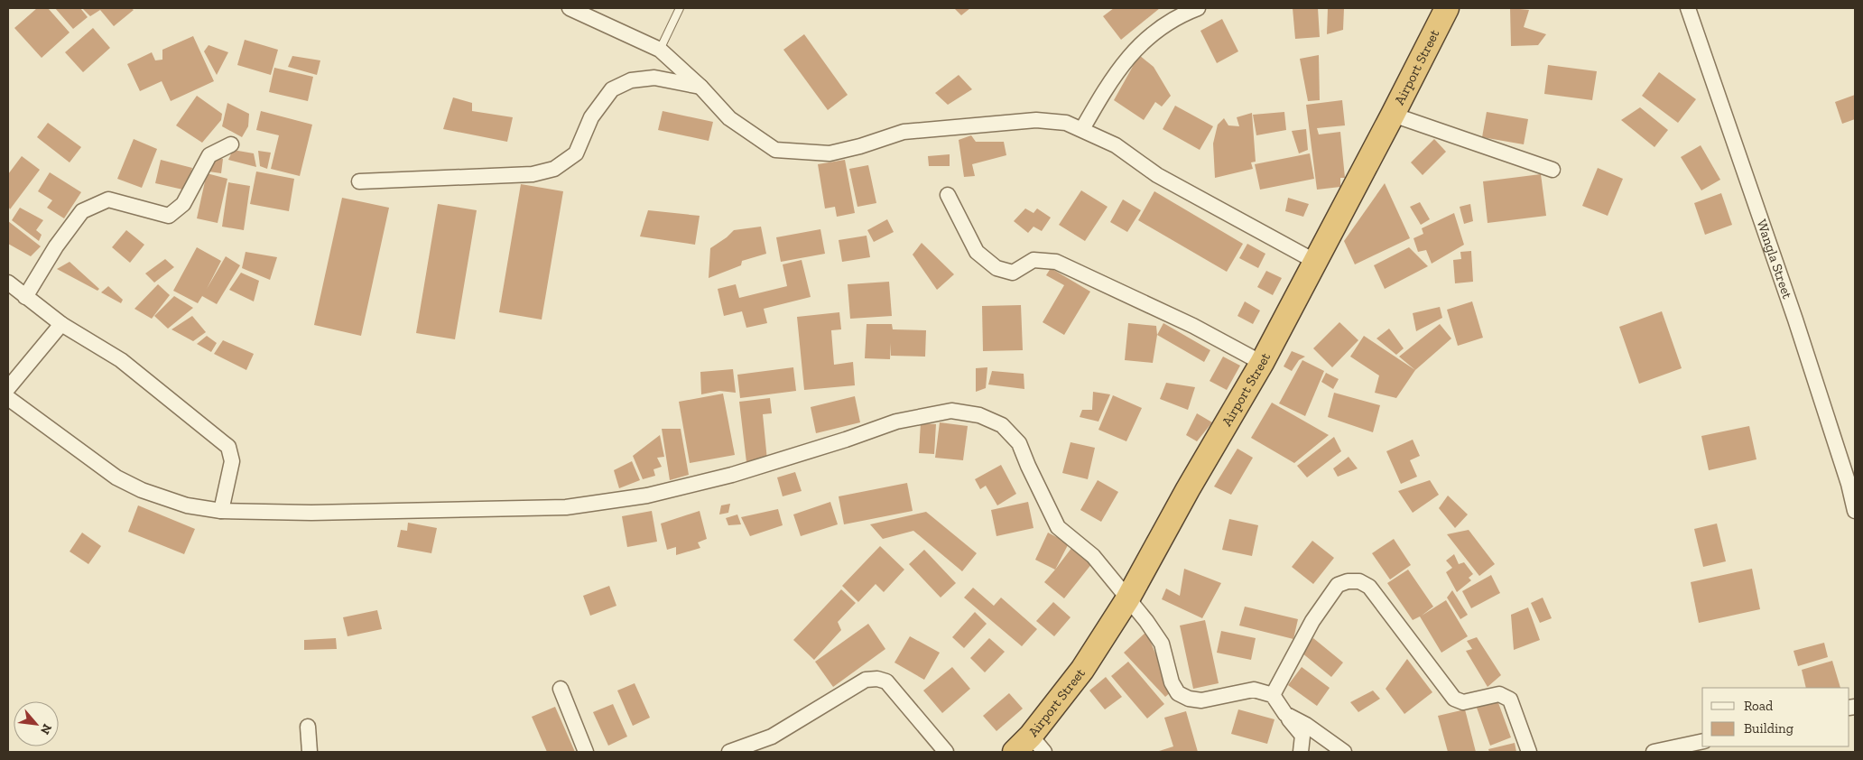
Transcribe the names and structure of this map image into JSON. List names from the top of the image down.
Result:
{
  "streets": {
    "highway": ["Airport Street"],
    "street": ["Wangla Street"]
  },
  "legend": ["Road", "Building"],
  "north": "bottom right"
}
